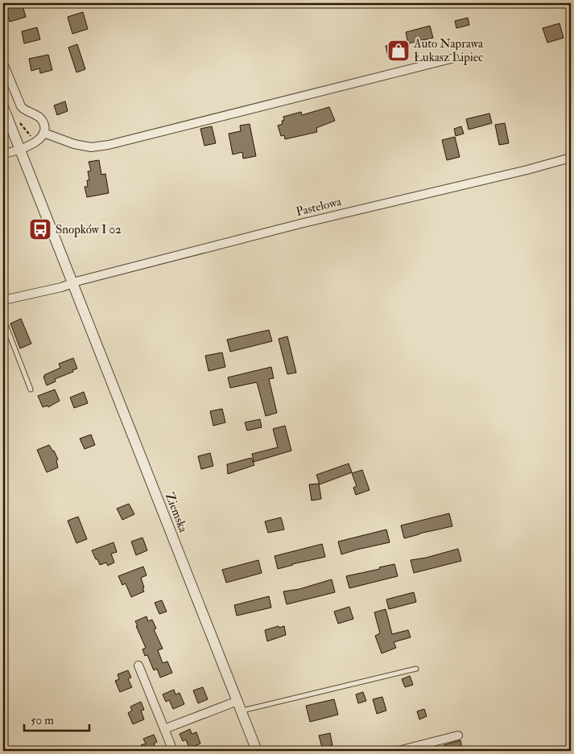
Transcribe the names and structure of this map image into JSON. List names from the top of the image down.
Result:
{
  "streets": {
    "street": ["Pastelowa", "Ziemska"]
  },
  "crossings": [
    ["Pastelowa", "Ziemska"]
  ],
  "places": {
    "shop": ["Auto Naprawa Łukasz Lipiec"],
    "bus stop": ["Snopków I 02"]
  },
  "scale_bar": "50 m"
}
